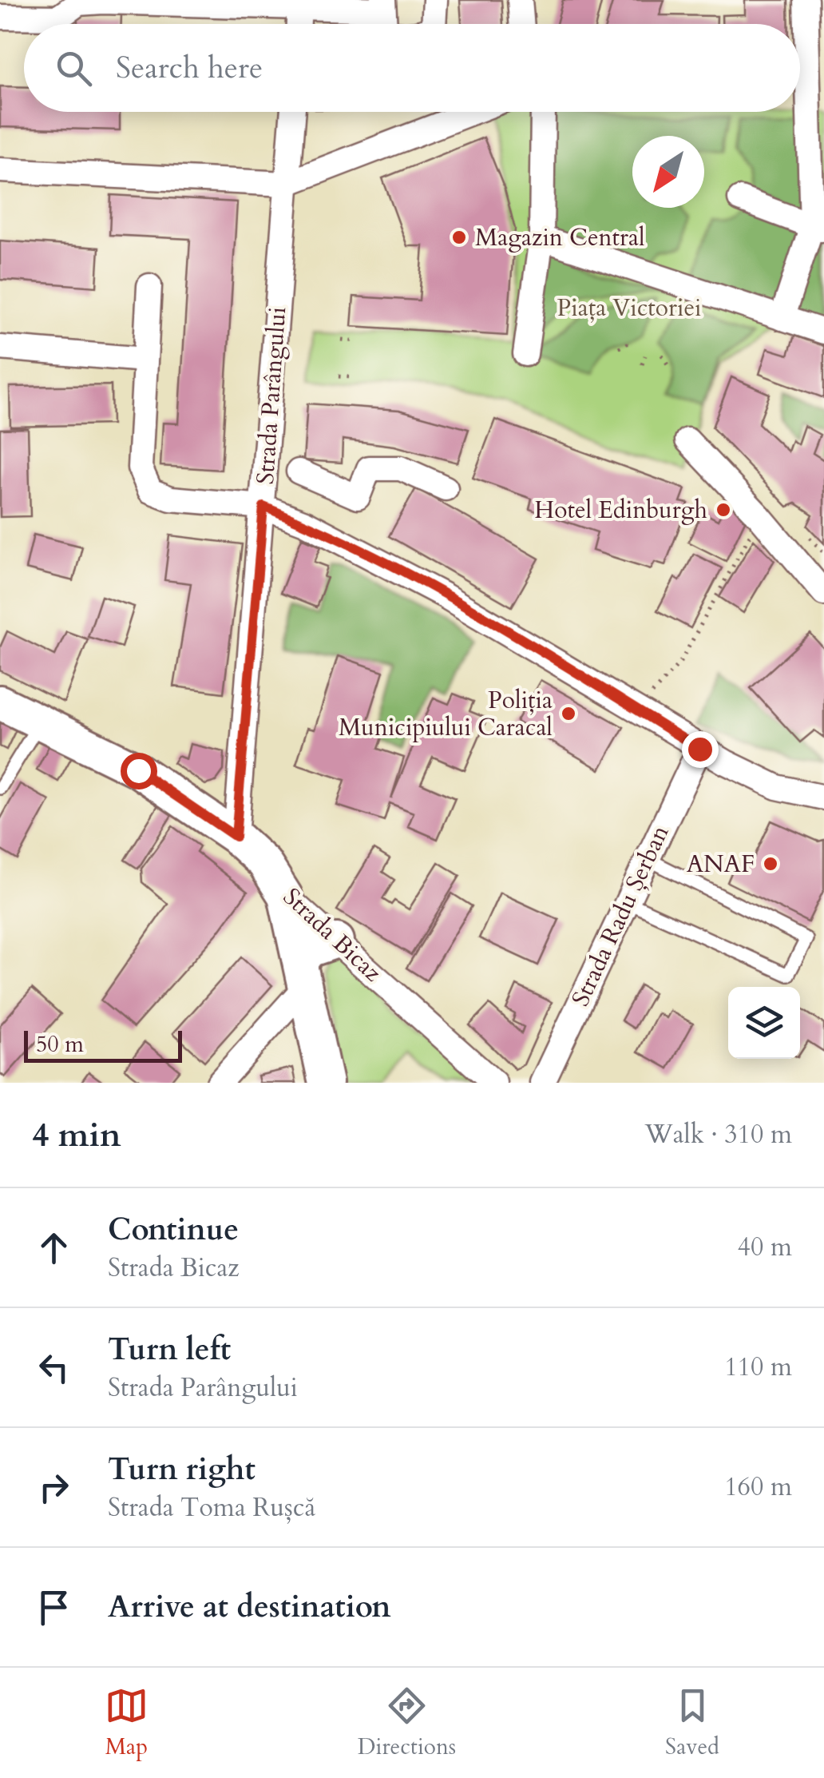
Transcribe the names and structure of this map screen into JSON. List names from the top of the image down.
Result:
{
  "streets": {
    "main road": ["Strada Bicaz"],
    "street": ["Strada Parângului", "Strada Radu Șerban"]
  },
  "crossings": [
    ["Strada Parângului", "Strada Bicaz"]
  ],
  "parks": ["Piața Victoriei"],
  "places": [
    "Magazin Central",
    "Hotel Edinburgh",
    "Poliția Municipiului Caracal",
    "ANAF"
  ],
  "scale_bar": "50 m",
  "north": "bottom left",
  "page": {
    "search": "Search here",
    "scale": "50 m",
    "heading": ["4 min", "Walk · 310 m"],
    "list": [
      ["Continue", "Strada Bicaz", "40 m"],
      ["Turn left", "Strada Parângului", "110 m"],
      ["Turn right", "Strada Toma Rușcă", "160 m"],
      "Arrive at destination"
    ],
    "nav": ["Map", "Directions", "Saved"]
  }
}
